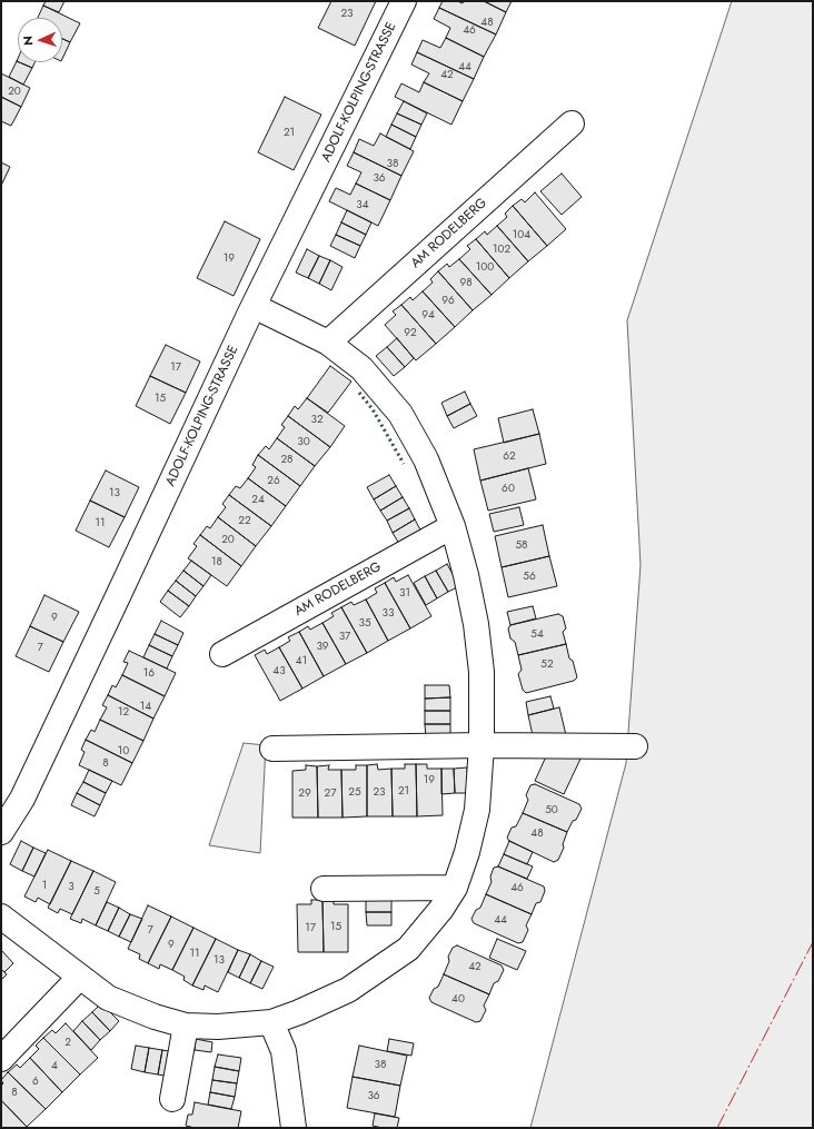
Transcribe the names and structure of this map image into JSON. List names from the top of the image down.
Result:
{
  "streets": {
    "street": ["ADOLF-KOLPING-STRASSE", "AM RODELBERG"]
  },
  "house_numbers": [
    "23",
    "48",
    "46",
    "44",
    "42",
    "20",
    "21",
    "38",
    "36",
    "34",
    "104",
    "102",
    "19",
    "100",
    "98",
    "96",
    "94",
    "92",
    "17",
    "15",
    "32",
    "30",
    "62",
    "28",
    "26",
    "60",
    "13",
    "24",
    "22",
    "11",
    "20",
    "58",
    "18",
    "56",
    "31",
    "33",
    "9",
    "35",
    "54",
    "37",
    "39",
    "7",
    "41",
    "52",
    "43",
    "16",
    "14",
    "12",
    "10",
    "8",
    "19",
    "21",
    "25",
    "23",
    "29",
    "27",
    "50",
    "48",
    "1",
    "3",
    "46",
    "5",
    "44",
    "15",
    "17",
    "7",
    "9",
    "11",
    "13",
    "42",
    "40",
    "2",
    "38",
    "4",
    "6",
    "8",
    "36"
  ],
  "north": "left"
}
